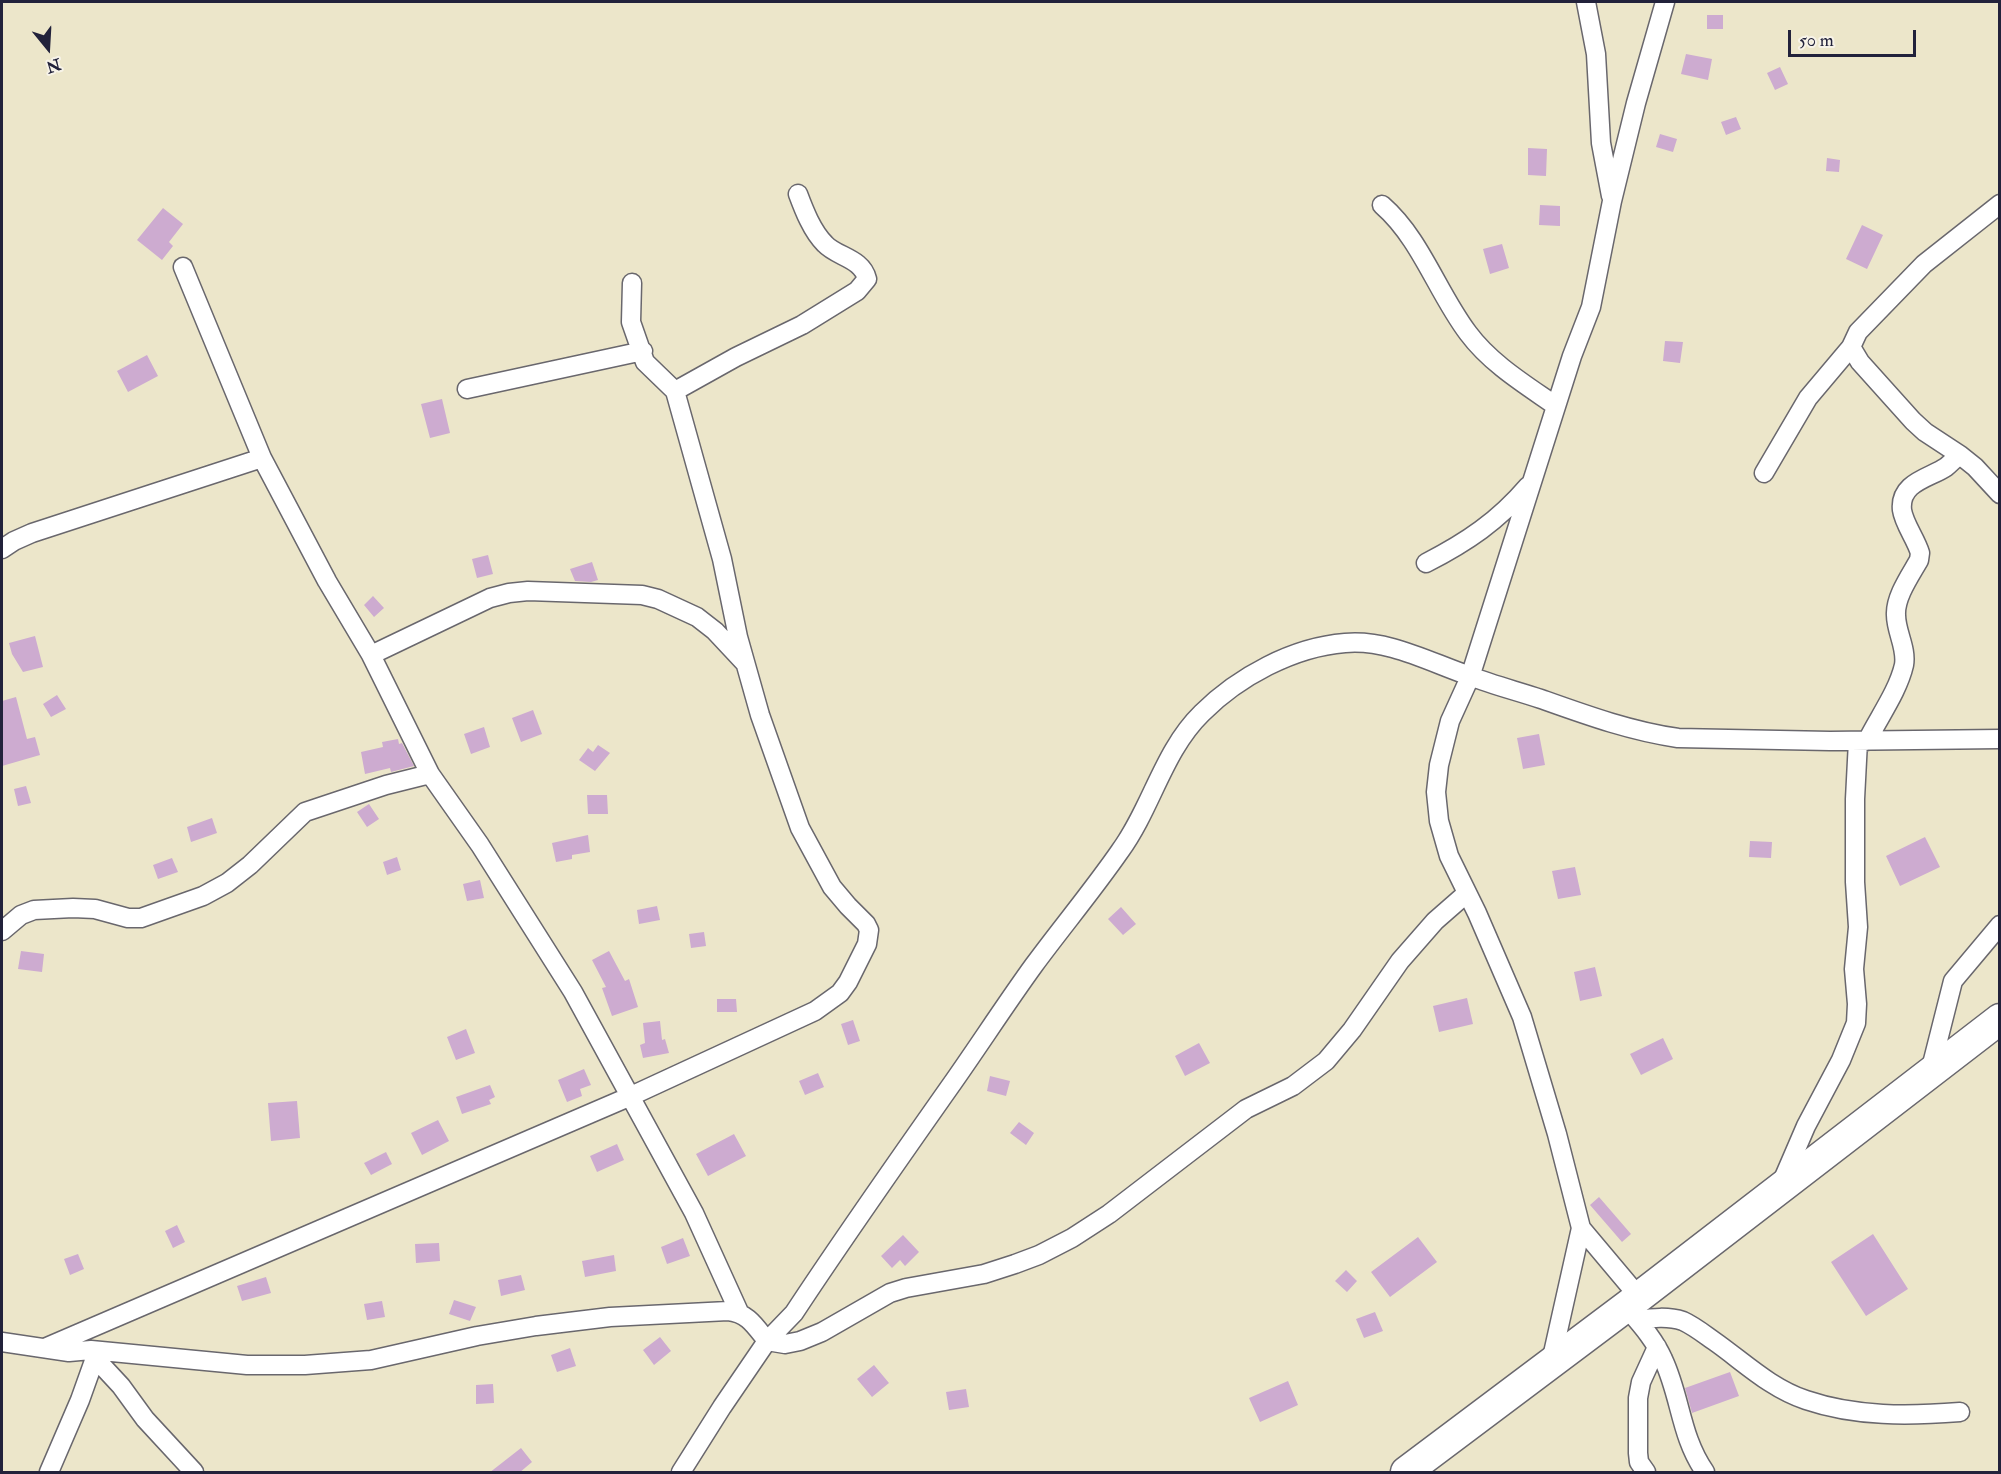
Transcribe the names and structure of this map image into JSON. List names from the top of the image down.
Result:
{
  "scale_bar": "50 m",
  "north": "bottom"
}
